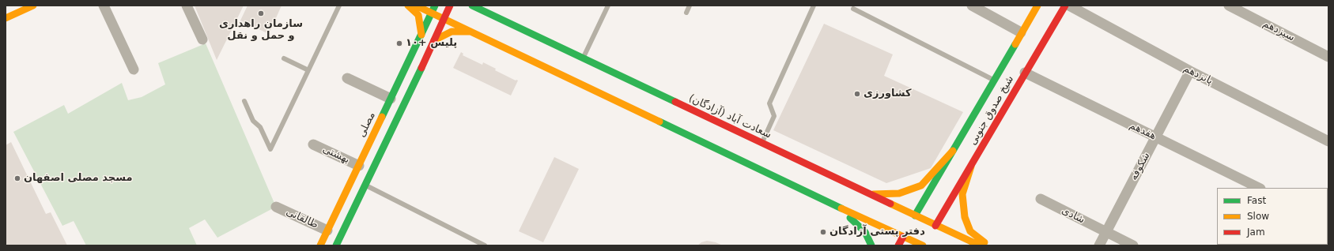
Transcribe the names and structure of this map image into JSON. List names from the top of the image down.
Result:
{
  "streets": {
    "main road": ["شیخ صدوق جنوبی", "سعادت آباد (آزادگان)", "مصلی"],
    "street": [
      "سیزدهم",
      "پانزدهم",
      "هفدهم",
      "بهشتی",
      "شکوفه",
      "شادی",
      "طالقانی"
    ]
  },
  "crossings": [
    ["پانزدهم", "شکوفه"],
    ["شیخ صدوق جنوبی", "سعادت آباد (آزادگان)"],
    ["شیخ صدوق جنوبی", "هفدهم"],
    ["مصلی", "بهشتی"],
    ["مصلی", "طالقانی"],
    ["هفدهم", "شکوفه"],
    ["شکوفه", "شادی"]
  ],
  "places": [
    "سازمان راهداری و حمل و نقل",
    "پلیس +۱۰",
    "کشاورزی",
    "مسجد مصلی اصفهان",
    "دفتر پستی آزادگان"
  ],
  "legend": ["Fast", "Slow", "Jam"]
}
